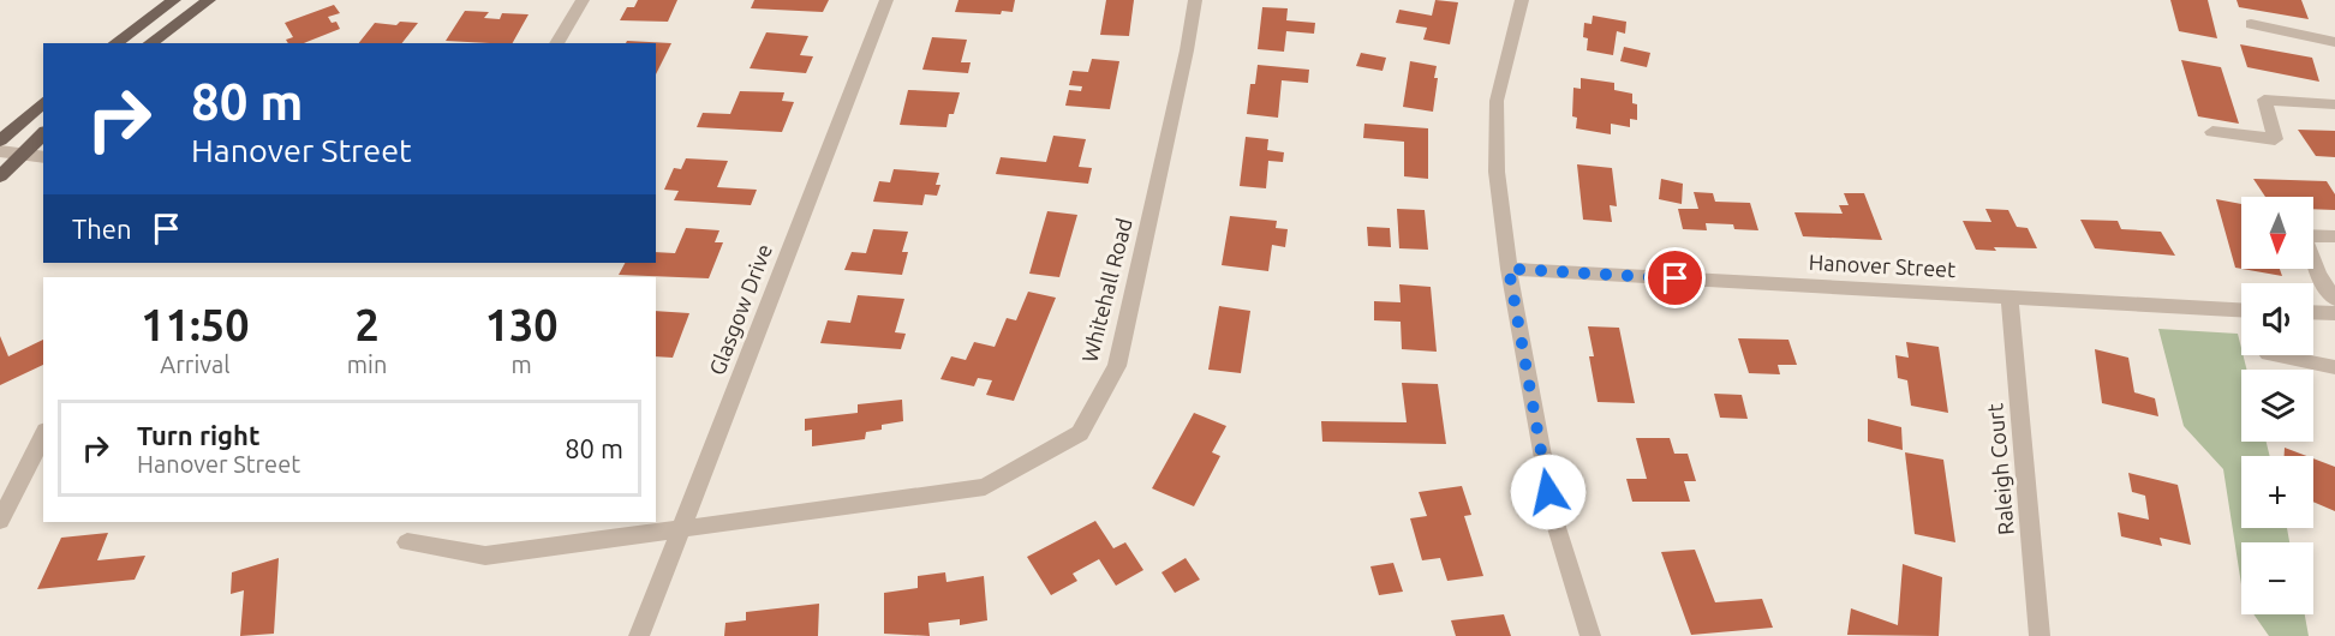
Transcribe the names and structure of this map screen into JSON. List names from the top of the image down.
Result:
{
  "streets": {
    "street": [
      "Hanover Street",
      "Whitehall Road",
      "Glasgow Drive",
      "Raleigh Court"
    ]
  },
  "crossings": [
    ["Hanover Street", "Raleigh Court"],
    ["Whitehall Road", "Glasgow Drive"]
  ],
  "north": "bottom",
  "page": {
    "turn": ["80 m", "Hanover Street"],
    "then": "Then",
    "map_buttons": ["+", "−"],
    "eta": [
      "11:50",
      "Arrival",
      "2",
      "min",
      "130",
      "m"
    ],
    "list": [
      {
        "name": "Turn right",
        "note": "Hanover Street",
        "value": "80 m"
      }
    ]
  }
}
